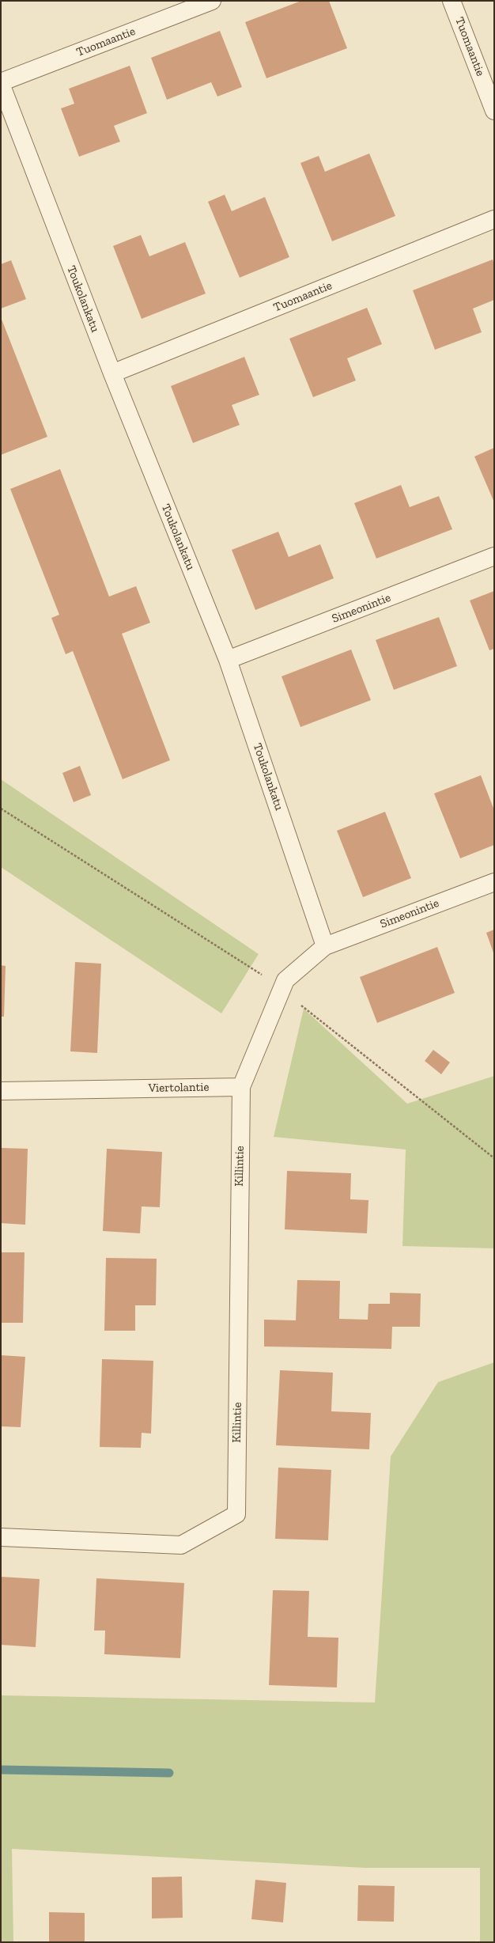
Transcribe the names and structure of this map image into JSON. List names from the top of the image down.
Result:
{
  "streets": {
    "street": [
      "Tuomaantie",
      "Toukolankatu",
      "Simeonintie",
      "Viertolantie",
      "Killintie"
    ]
  },
  "crossings": [
    ["Tuomaantie", "Toukolankatu"],
    ["Toukolankatu", "Simeonintie"],
    ["Viertolantie", "Killintie"]
  ]
}
